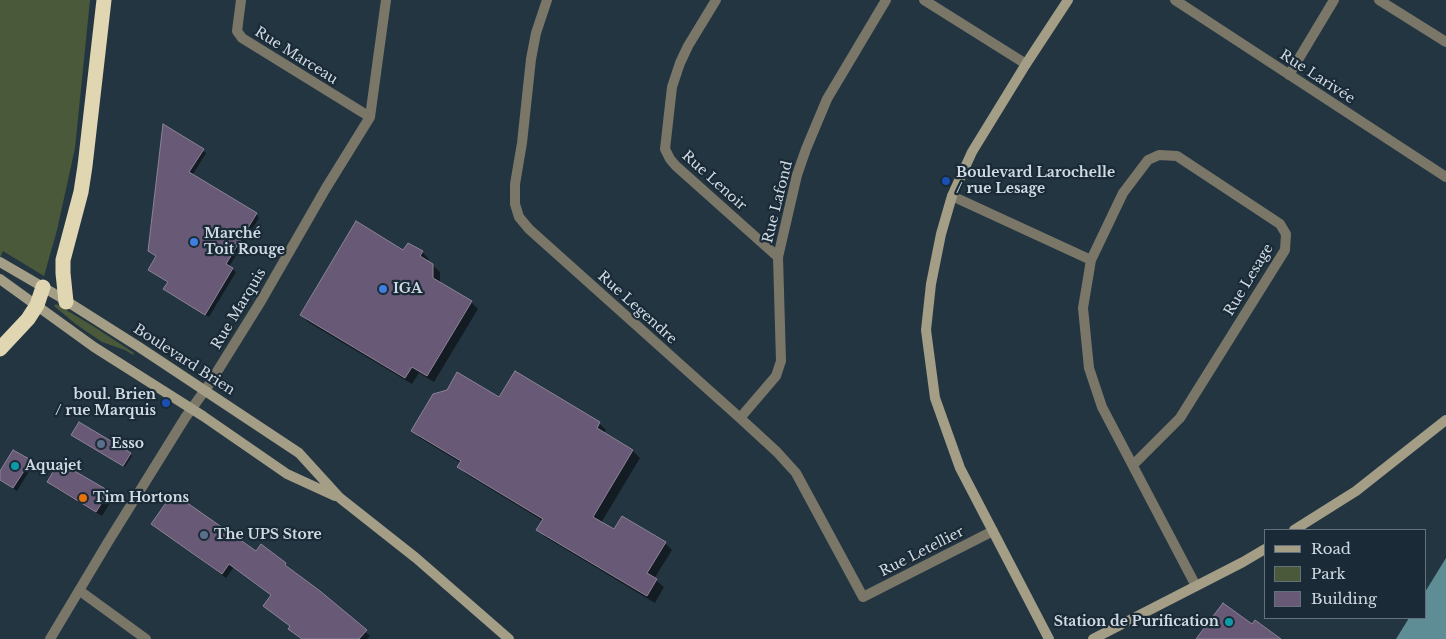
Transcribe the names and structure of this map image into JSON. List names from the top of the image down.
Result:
{
  "streets": {
    "street": [
      "Rue Marceau",
      "Rue Larivée",
      "Rue Lenoir",
      "Rue Lafond",
      "Rue Lesage",
      "Rue Legendre",
      "Rue Marquis",
      "Boulevard Brien",
      "Rue Letellier"
    ]
  },
  "crossings": [
    ["Rue Marceau", "Rue Marquis"],
    ["Rue Lenoir", "Rue Lafond"],
    ["Rue Lafond", "Rue Legendre"],
    ["Rue Legendre", "Rue Letellier"],
    ["Rue Marquis", "Boulevard Brien"]
  ],
  "places": [
    "Boulevard Larochelle / rue Lesage",
    "Marché Toit Rouge",
    "IGA",
    "boul. Brien / rue Marquis",
    "Esso",
    "Aquajet",
    "Tim Hortons",
    "The UPS Store",
    "Station de Purification"
  ],
  "legend": ["Road", "Park", "Building"]
}
